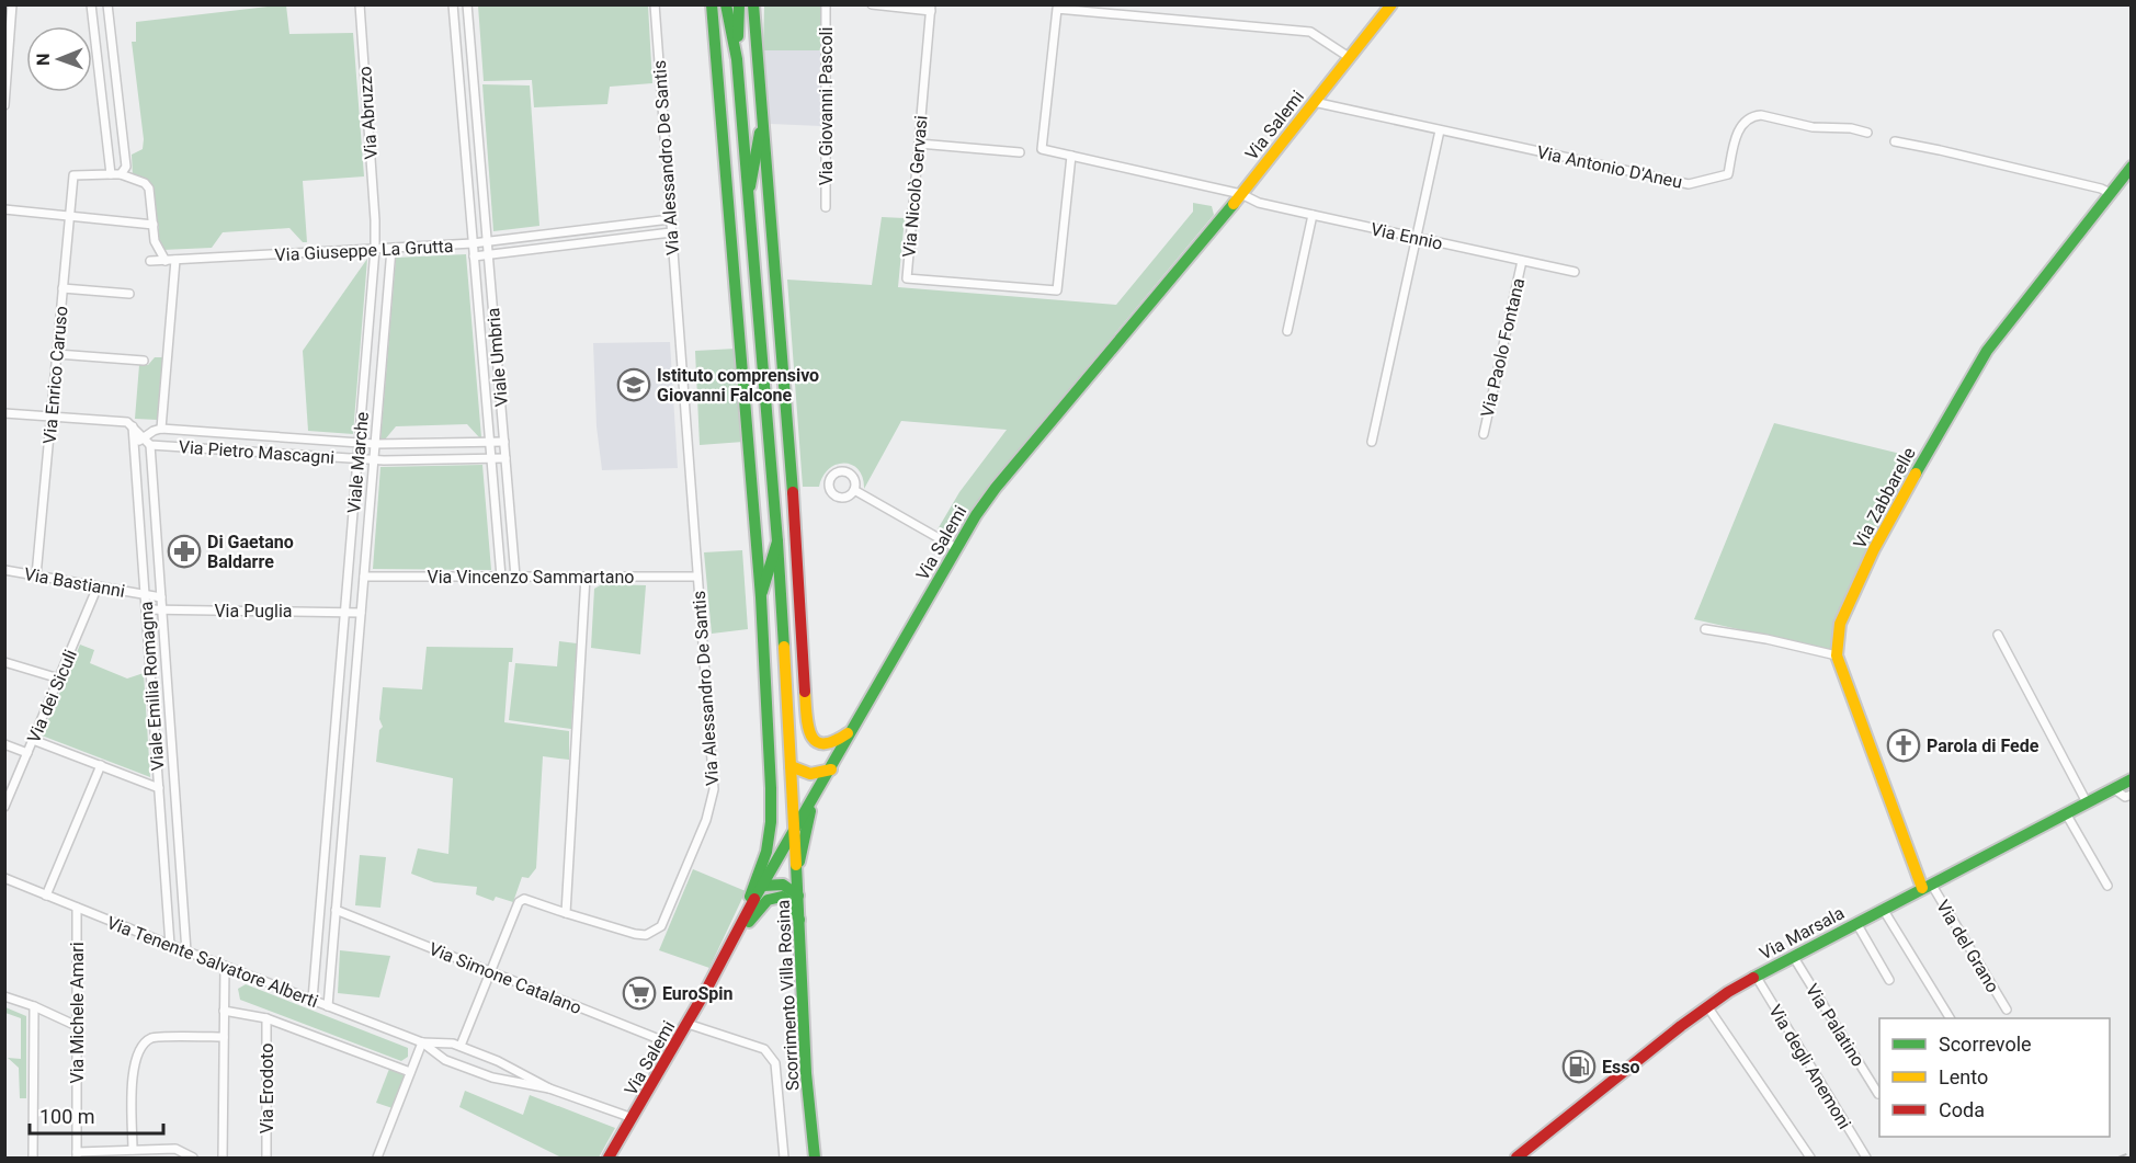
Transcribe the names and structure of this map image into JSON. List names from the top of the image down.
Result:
{
  "streets": {
    "street": [
      "Via Giovanni Pascoli",
      "Via Abruzzo",
      "Via Salemi",
      "Via Alessandro De Santis",
      "Via Antonio D'Aneu",
      "Via Nicolò Gervasi",
      "Via Ennio",
      "Via Giuseppe La Grutta",
      "Via Paolo Fontana",
      "Viale Umbria",
      "Via Enrico Caruso",
      "Via Pietro Mascagni",
      "Viale Marche",
      "Via Zabbarelle",
      "Via Vincenzo Sammartano",
      "Via Bastianni",
      "Via Puglia",
      "Viale Emilia Romagna",
      "Via dei Siculi",
      "Via Marsala",
      "Via del Grano",
      "Via Tenente Salvatore Alberti",
      "Via Simone Catalano",
      "Scorrimento Villa Rosina",
      "Via Michele Amari",
      "Via Palatino",
      "Via degli Anemoni",
      "Via Erodoto"
    ]
  },
  "crossings": [
    ["Via Abruzzo", "Via Giuseppe La Grutta"],
    ["Via Abruzzo", "Viale Marche"],
    ["Via Salemi", "Via Antonio D'Aneu"],
    ["Via Salemi", "Via Ennio"],
    ["Via Salemi", "Via Tenente Salvatore Alberti"],
    ["Via Salemi", "Via Simone Catalano"],
    ["Via Salemi", "Scorrimento Villa Rosina"],
    ["Via Alessandro De Santis", "Via Giuseppe La Grutta"],
    ["Via Alessandro De Santis", "Via Vincenzo Sammartano"],
    ["Via Nicolò Gervasi", "Via Ennio"],
    ["Via Ennio", "Via Paolo Fontana"],
    ["Via Giuseppe La Grutta", "Viale Umbria"],
    ["Via Giuseppe La Grutta", "Viale Marche"],
    ["Viale Umbria", "Via Pietro Mascagni"],
    ["Viale Umbria", "Via Vincenzo Sammartano"],
    ["Via Enrico Caruso", "Via Bastianni"],
    ["Via Pietro Mascagni", "Viale Marche"],
    ["Via Pietro Mascagni", "Viale Emilia Romagna"],
    ["Viale Marche", "Via Vincenzo Sammartano"],
    ["Viale Marche", "Via Puglia"],
    ["Viale Marche", "Via Tenente Salvatore Alberti"],
    ["Viale Marche", "Via Simone Catalano"],
    ["Via Zabbarelle", "Via Marsala"],
    ["Via Zabbarelle", "Via del Grano"],
    ["Via Bastianni", "Viale Emilia Romagna"],
    ["Via Bastianni", "Via dei Siculi"],
    ["Via Puglia", "Viale Emilia Romagna"],
    ["Viale Emilia Romagna", "Via Tenente Salvatore Alberti"],
    ["Via Marsala", "Via del Grano"],
    ["Via Marsala", "Via Palatino"],
    ["Via Marsala", "Via degli Anemoni"],
    ["Via Tenente Salvatore Alberti", "Via Michele Amari"],
    ["Via Tenente Salvatore Alberti", "Via Erodoto"]
  ],
  "places": {
    "school or university": ["Istituto comprensivo Giovanni Falcone"],
    "pharmacy": ["Di Gaetano Baldarre"],
    "church": ["Parola di Fede"],
    "supermarket": ["EuroSpin"],
    "fuel station": ["Esso"]
  },
  "legend": ["Scorrevole", "Lento", "Coda"],
  "scale_bar": "100 m",
  "north": "left"
}
